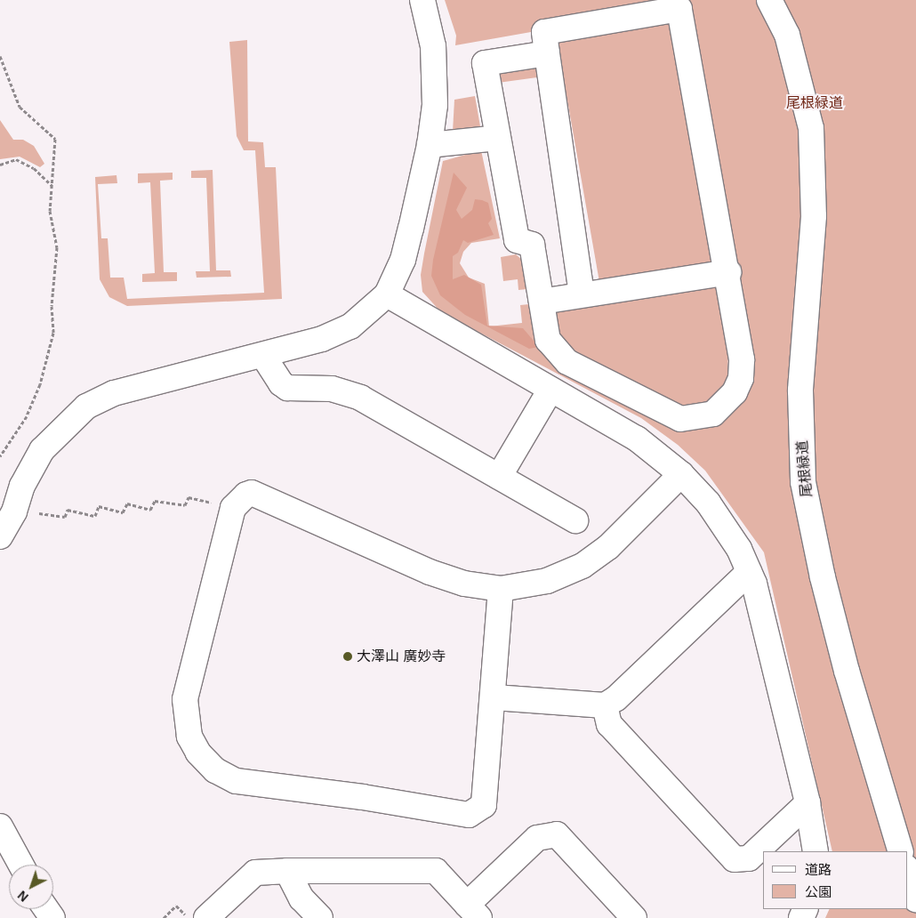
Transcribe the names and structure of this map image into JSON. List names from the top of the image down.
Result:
{
  "streets": {
    "street": ["尾根緑道"]
  },
  "parks": ["尾根緑道"],
  "places": ["大澤山 廣妙寺"],
  "legend": ["道路", "公園"],
  "north": "bottom left"
}
